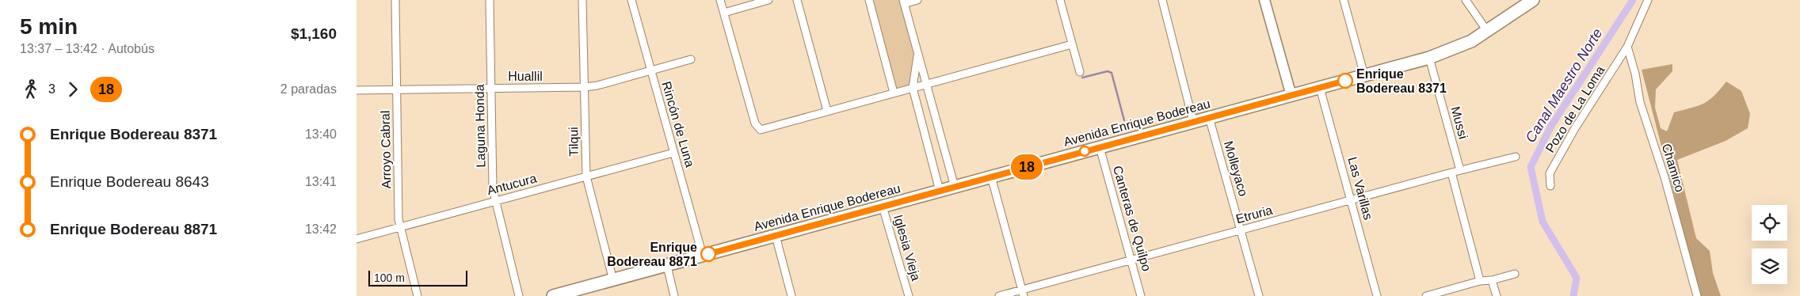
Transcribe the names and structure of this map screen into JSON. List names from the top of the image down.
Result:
{
  "streets": {
    "main road": ["Avenida Enrique Bodereau"],
    "street": [
      "Huallil",
      "Pozo de La Loma",
      "Mussi",
      "Rincón de Luna",
      "Laguna Honda",
      "Tilqui",
      "Arroyo Cabral",
      "Chamico",
      "Molleyaco",
      "Antucura",
      "Las Varillas",
      "Etruria",
      "Canteras de Quilpo",
      "Iglesia Vieja"
    ]
  },
  "crossings": [
    ["Huallil", "Rincón de Luna"],
    ["Huallil", "Laguna Honda"],
    ["Huallil", "Tilqui"],
    ["Huallil", "Arroyo Cabral"],
    ["Pozo de La Loma", "Chamico"],
    ["Avenida Enrique Bodereau", "Mussi"],
    ["Avenida Enrique Bodereau", "Rincón de Luna"],
    ["Avenida Enrique Bodereau", "Tilqui"],
    ["Avenida Enrique Bodereau", "Molleyaco"],
    ["Avenida Enrique Bodereau", "Las Varillas"],
    ["Avenida Enrique Bodereau", "Canteras de Quilpo"],
    ["Avenida Enrique Bodereau", "Iglesia Vieja"],
    ["Mussi", "Etruria"],
    ["Rincón de Luna", "Antucura"],
    ["Laguna Honda", "Antucura"],
    ["Tilqui", "Antucura"],
    ["Arroyo Cabral", "Antucura"],
    ["Molleyaco", "Etruria"],
    ["Las Varillas", "Etruria"],
    ["Etruria", "Canteras de Quilpo"]
  ],
  "water": ["Canal Maestro Norte"],
  "places": ["Enrique Bodereau 8371", "Enrique Bodereau 8871"],
  "lines": ["bus line 18"],
  "scale_bar": "100 m",
  "page": {
    "heading": ["5 min", "13:37 – 13:42 · Autobús", "$1,160"],
    "on_map": "18",
    "legs": ["3", "18", "2 paradas"],
    "list": [
      {
        "name": "Enrique Bodereau 8371",
        "value": "13:40"
      },
      {
        "name": "Enrique Bodereau 8643",
        "value": "13:41"
      },
      {
        "name": "Enrique Bodereau 8871",
        "value": "13:42"
      }
    ],
    "scale": "100 m"
  }
}
